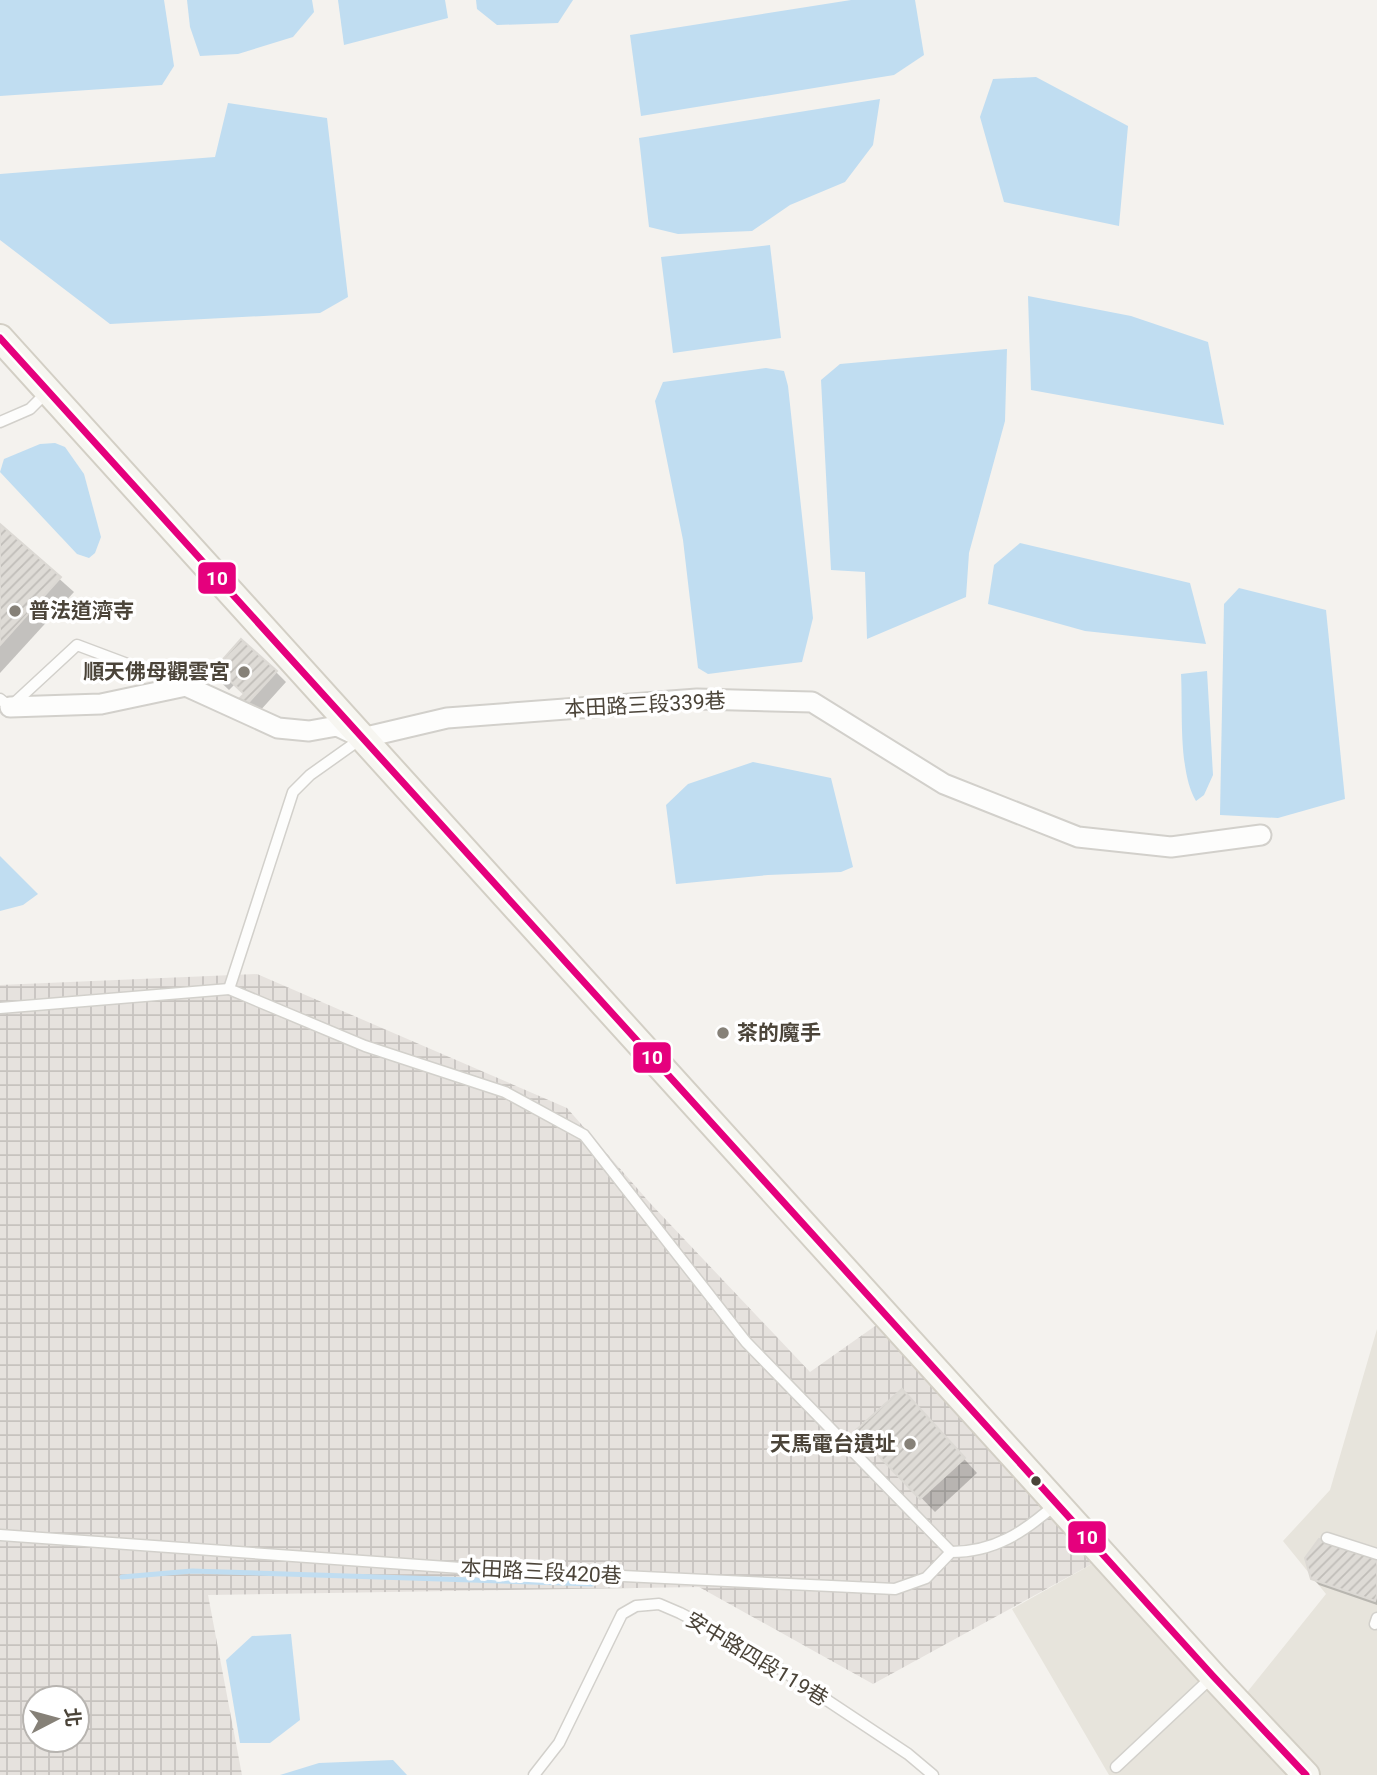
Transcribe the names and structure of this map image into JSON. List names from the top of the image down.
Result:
{
  "streets": {
    "street": ["本田路三段339巷"],
    "lane": ["本田路三段420巷", "安中路四段119巷"]
  },
  "places": [
    "普法道濟寺",
    "順天佛母觀雲宮",
    "茶的魔手",
    "天馬電台遺址"
  ],
  "lines": ["transit line 10"],
  "north": "right"
}
